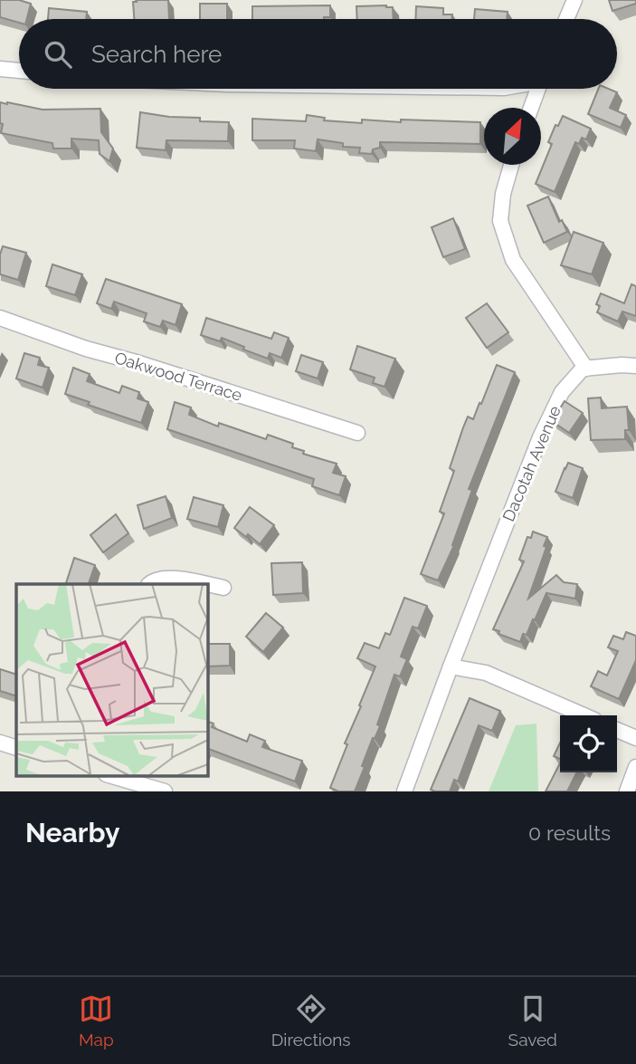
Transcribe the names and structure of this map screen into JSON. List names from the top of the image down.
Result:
{
  "streets": {
    "street": ["Oakwood Terrace", "Dacotah Avenue"]
  },
  "north": "top right",
  "page": {
    "search": "Search here",
    "heading": ["Nearby", "0 results"],
    "nav": ["Map", "Directions", "Saved"]
  }
}
